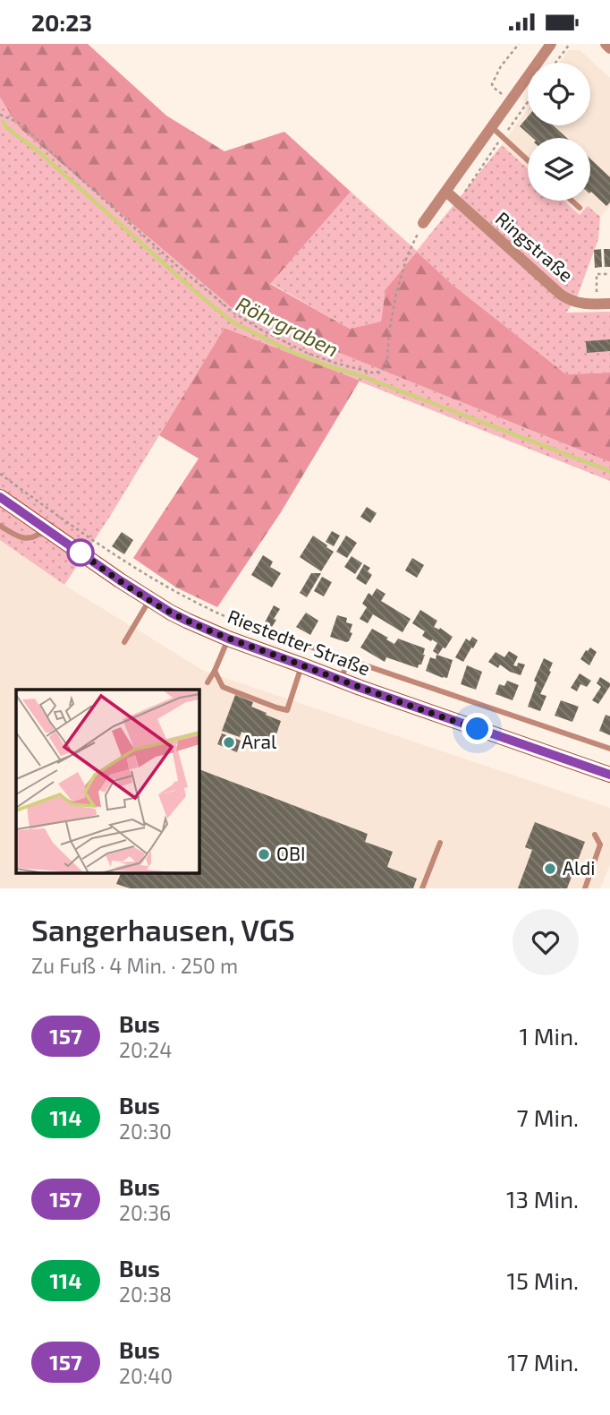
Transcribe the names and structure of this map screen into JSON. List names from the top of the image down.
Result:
{
  "streets": {
    "main road": ["Riestedter Straße"],
    "street": ["Ringstraße"]
  },
  "water": ["Röhrgraben"],
  "places": ["Aral", "OBI", "Aldi"],
  "lines": ["bus line 157"],
  "page": {
    "status": "20:23",
    "heading": ["Sangerhausen, VGS", "Zu Fuß · 4 Min. · 250 m"],
    "list": [
      {
        "mark": "157",
        "name": "Bus",
        "note": "20:24",
        "value": "1 Min."
      },
      {
        "mark": "114",
        "name": "Bus",
        "note": "20:30",
        "value": "7 Min."
      },
      {
        "mark": "157",
        "name": "Bus",
        "note": "20:36",
        "value": "13 Min."
      },
      {
        "mark": "114",
        "name": "Bus",
        "note": "20:38",
        "value": "15 Min."
      },
      {
        "mark": "157",
        "name": "Bus",
        "note": "20:40",
        "value": "17 Min."
      }
    ]
  }
}
